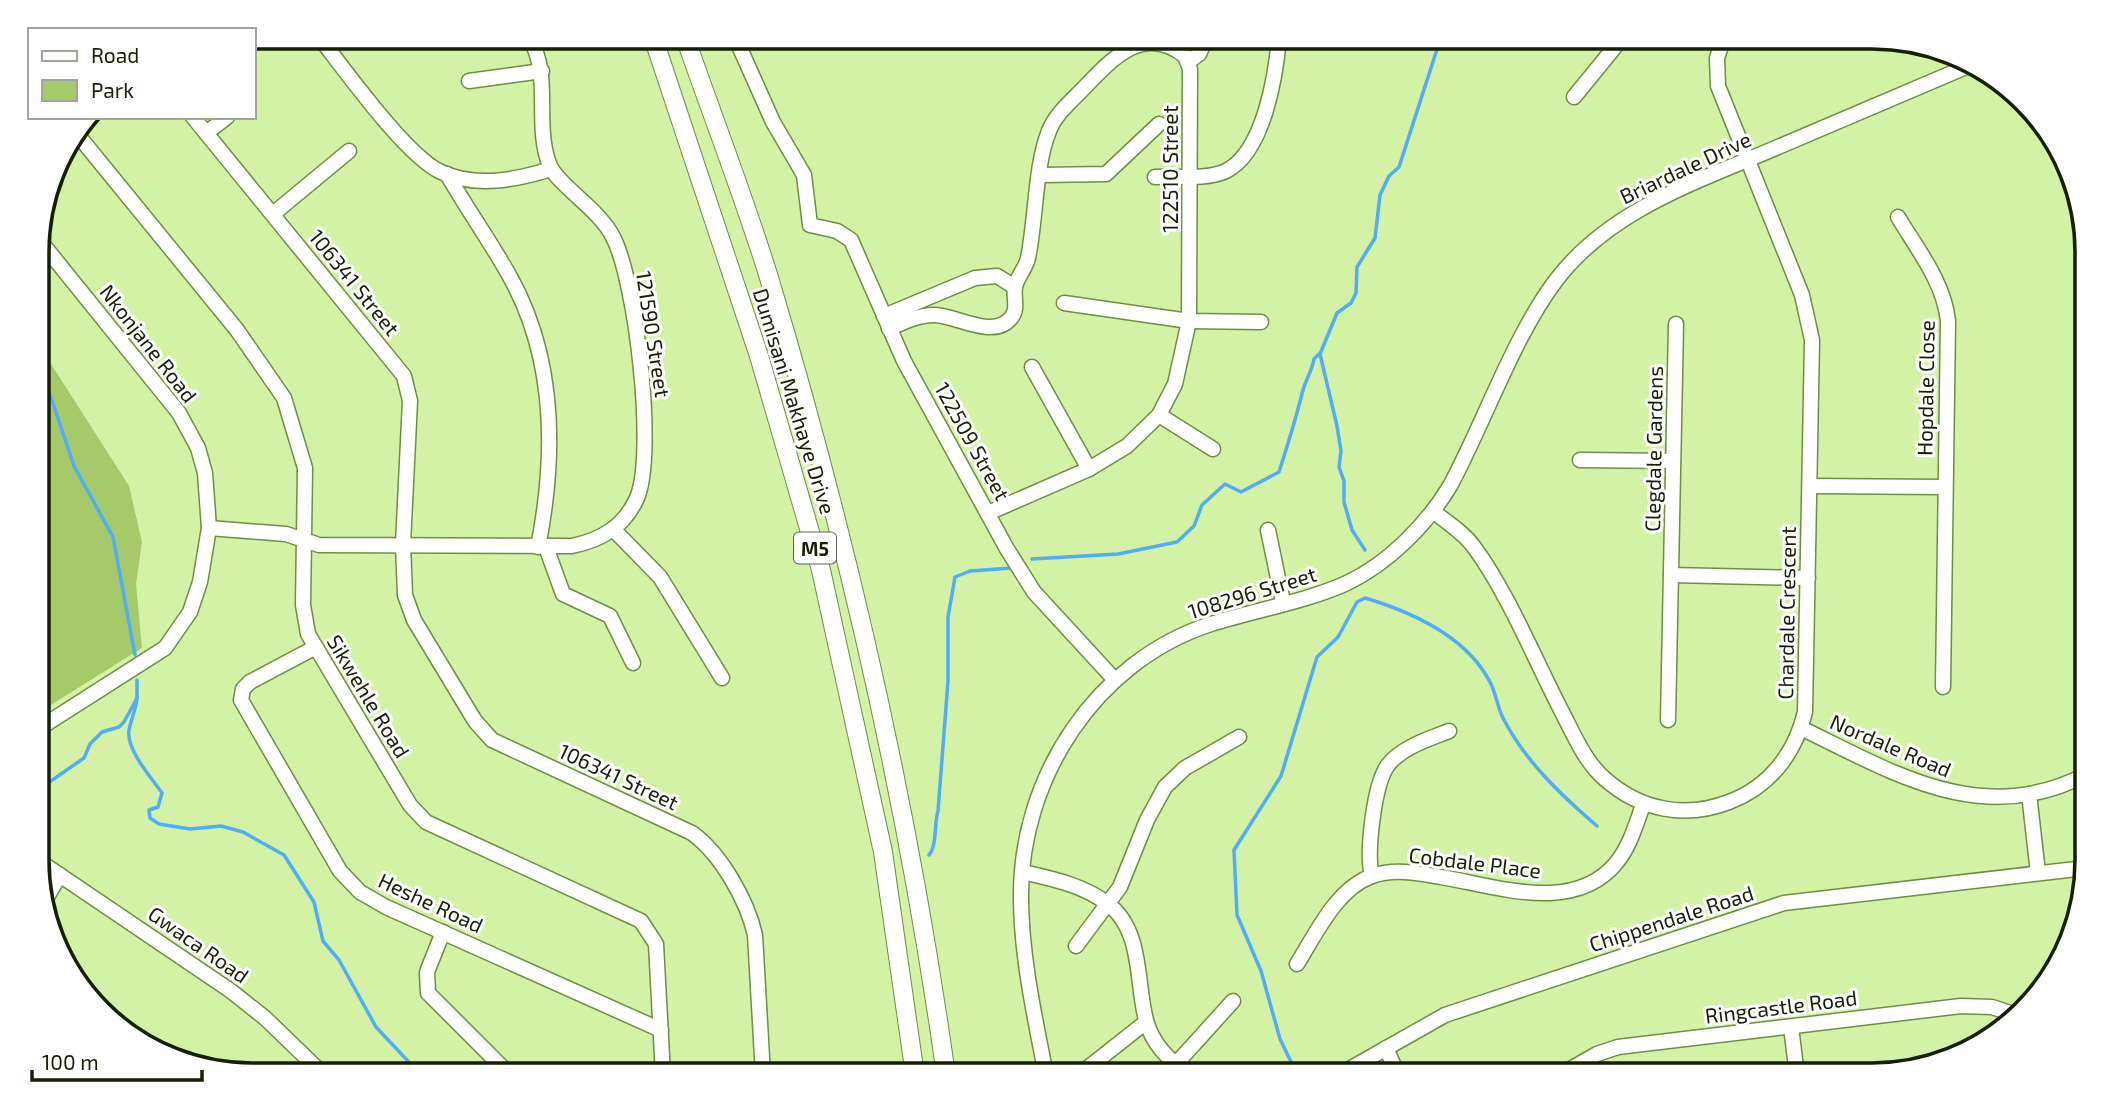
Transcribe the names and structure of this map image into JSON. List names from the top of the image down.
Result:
{
  "streets": {
    "main road": ["Dumisani Makhaye Drive", "M5"],
    "street": [
      "Briardale Drive",
      "122510 Street",
      "106341 Street",
      "121590 Street",
      "Nkonjane Road",
      "Hopdale Close",
      "122509 Street",
      "Clegdale Gardens",
      "108296 Street",
      "Chardale Crescent",
      "Sikwehle Road",
      "Nordale Road",
      "Cobdale Place",
      "Heshe Road",
      "Chippendale Road",
      "Gwaca Road",
      "Ringcastle Road"
    ]
  },
  "crossings": [
    ["Briardale Drive", "108296 Street"],
    ["Briardale Drive", "Chardale Crescent"],
    ["122510 Street", "122509 Street"],
    ["Hopdale Close", "Chardale Crescent"],
    ["122509 Street", "108296 Street"],
    ["108296 Street", "Chardale Crescent"],
    ["Chardale Crescent", "Nordale Road"],
    ["Chardale Crescent", "Cobdale Place"],
    ["Sikwehle Road", "Heshe Road"]
  ],
  "legend": ["Road", "Park"],
  "scale_bar": "100 m"
}
